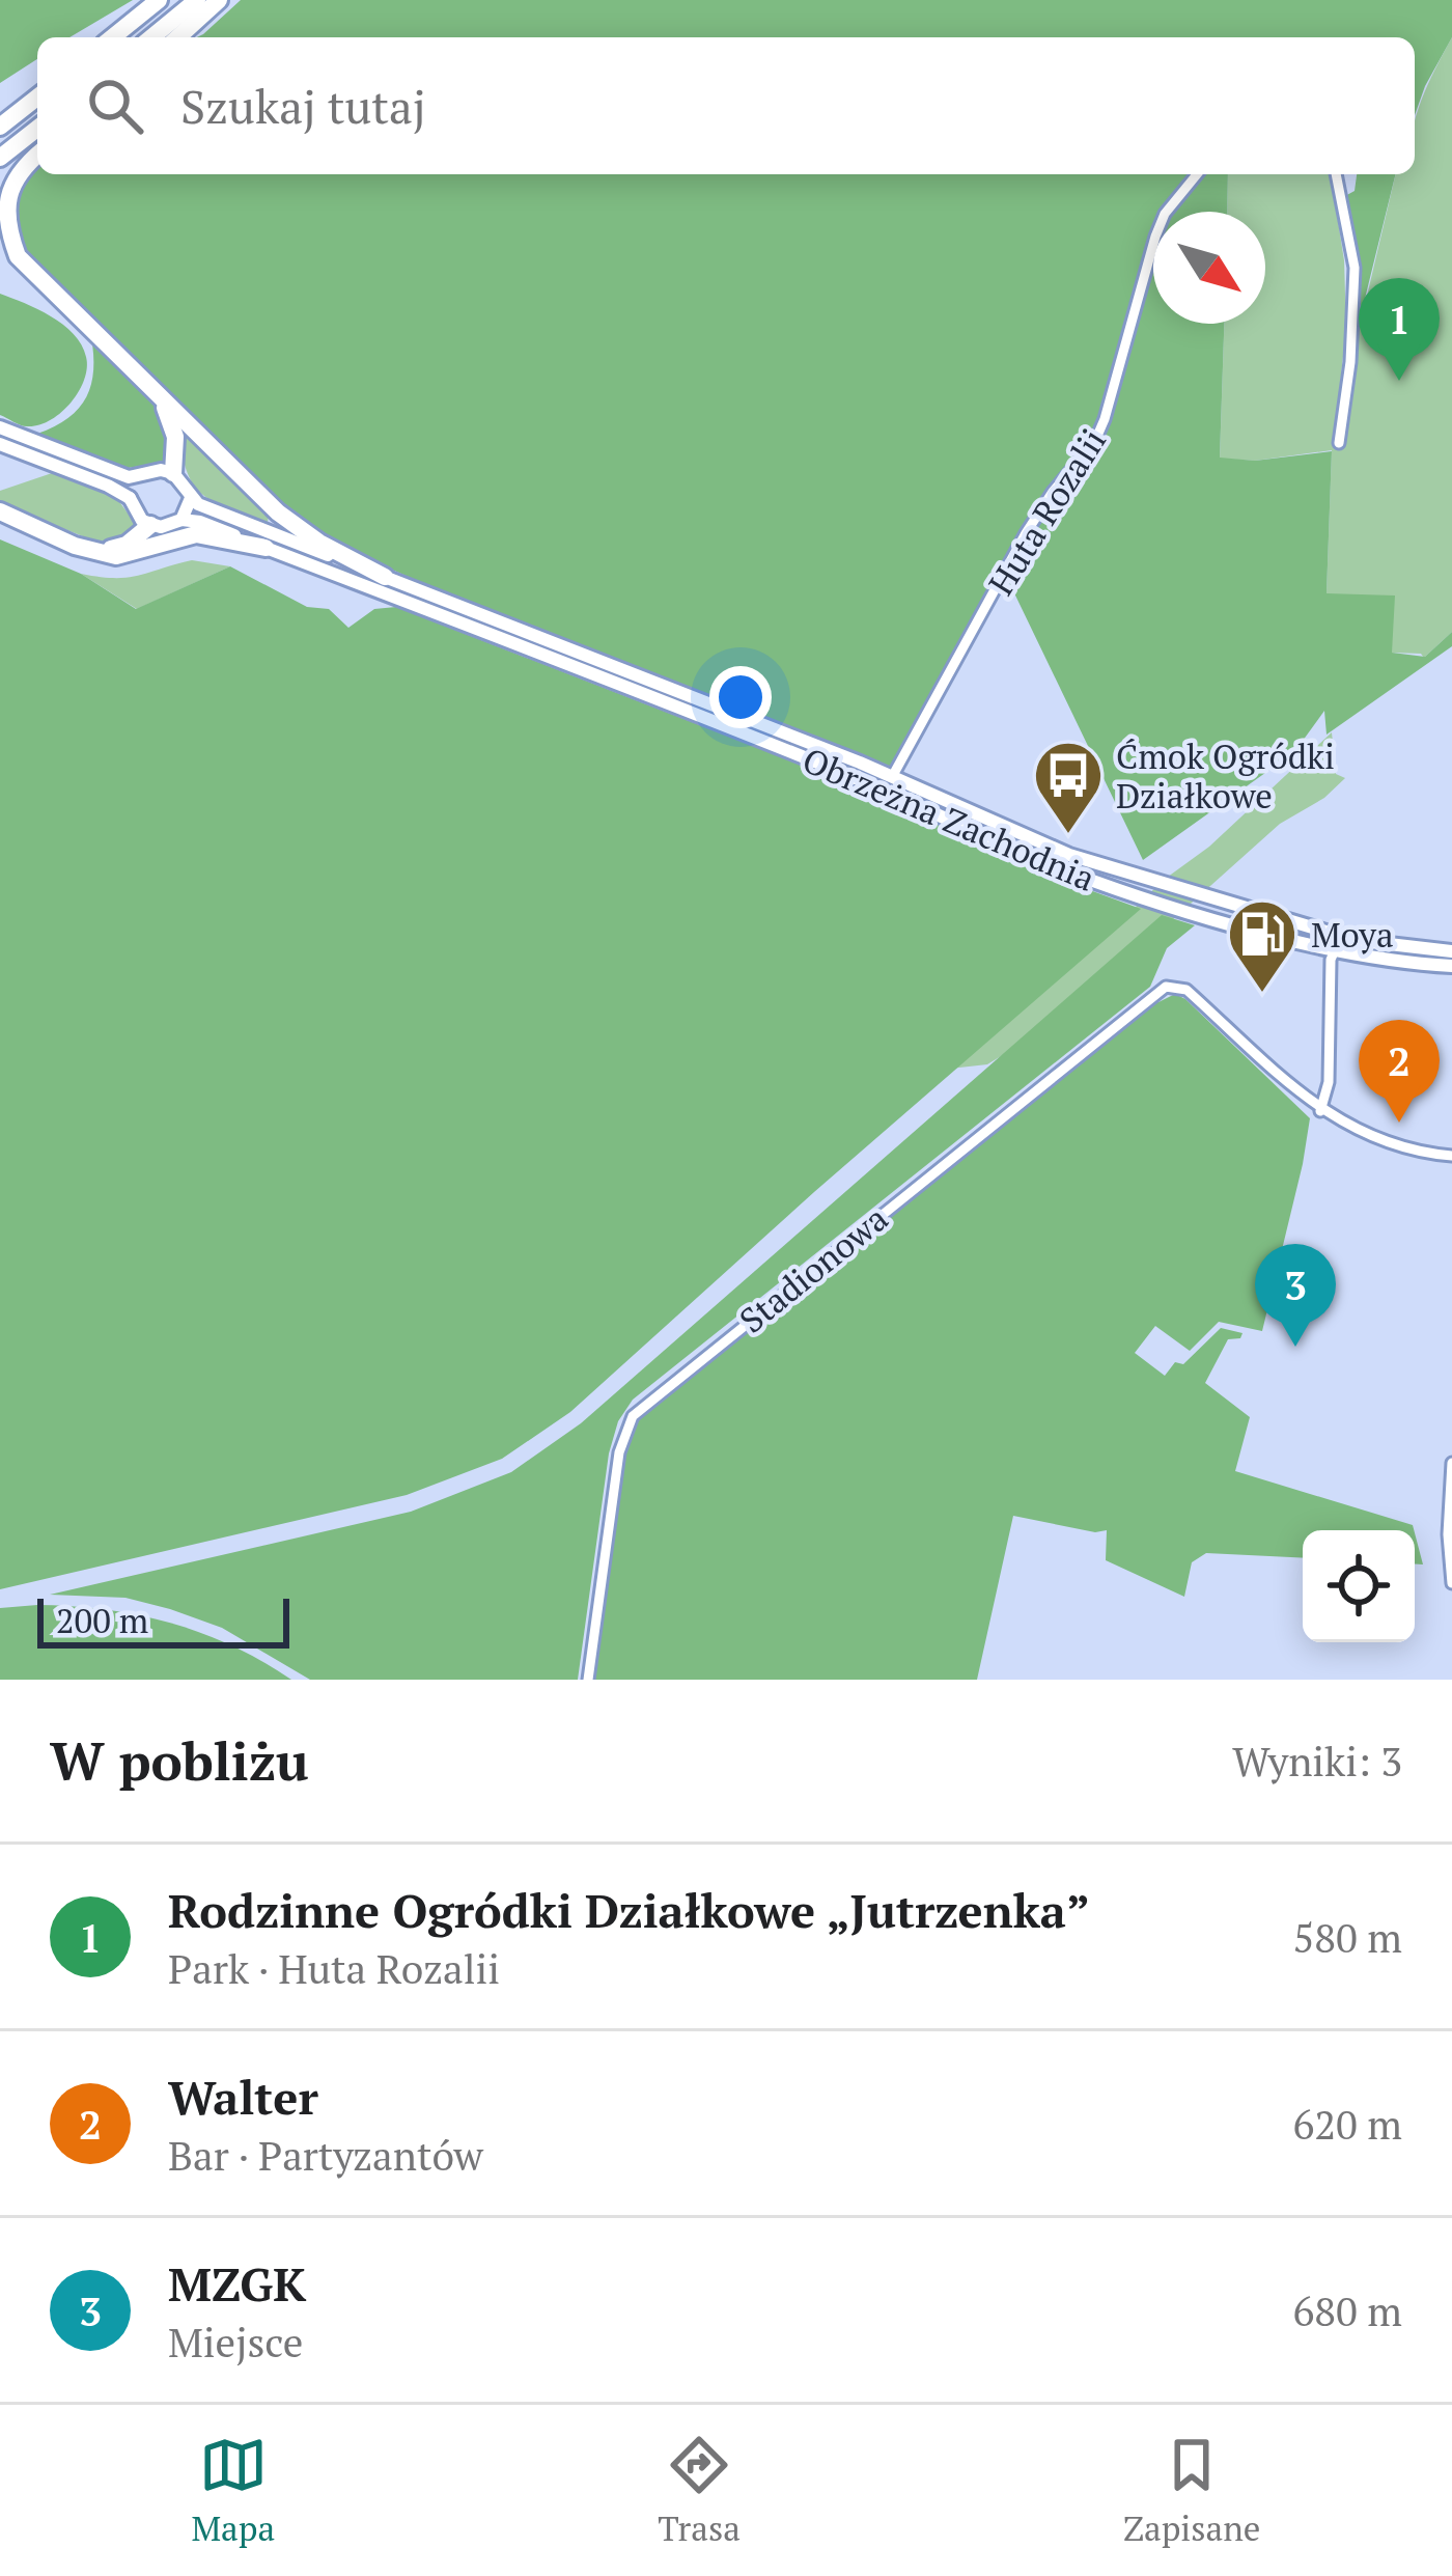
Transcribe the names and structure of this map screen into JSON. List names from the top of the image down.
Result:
{
  "streets": {
    "street": ["Huta Rozalii", "Obrzeżna Zachodnia", "Stadionowa"]
  },
  "crossings": [
    ["Huta Rozalii", "Obrzeżna Zachodnia"]
  ],
  "places": {
    "bus stop": ["Ćmok Ogródki Działkowe"],
    "fuel station": ["Moya"]
  },
  "scale_bar": "200 m",
  "north": "bottom right",
  "page": {
    "search": "Szukaj tutaj",
    "pins": ["1", "2", "3"],
    "scale": "200 m",
    "heading": ["W pobliżu", "Wyniki: 3"],
    "list": [
      {
        "mark": "1",
        "name": "Rodzinne Ogródki Działkowe „Jutrzenka”",
        "note": "Park · Huta Rozalii",
        "value": "580 m"
      },
      {
        "mark": "2",
        "name": "Walter",
        "note": "Bar · Partyzantów",
        "value": "620 m"
      },
      {
        "mark": "3",
        "name": "MZGK",
        "note": "Miejsce",
        "value": "680 m"
      }
    ],
    "nav": ["Mapa", "Trasa", "Zapisane"]
  }
}
